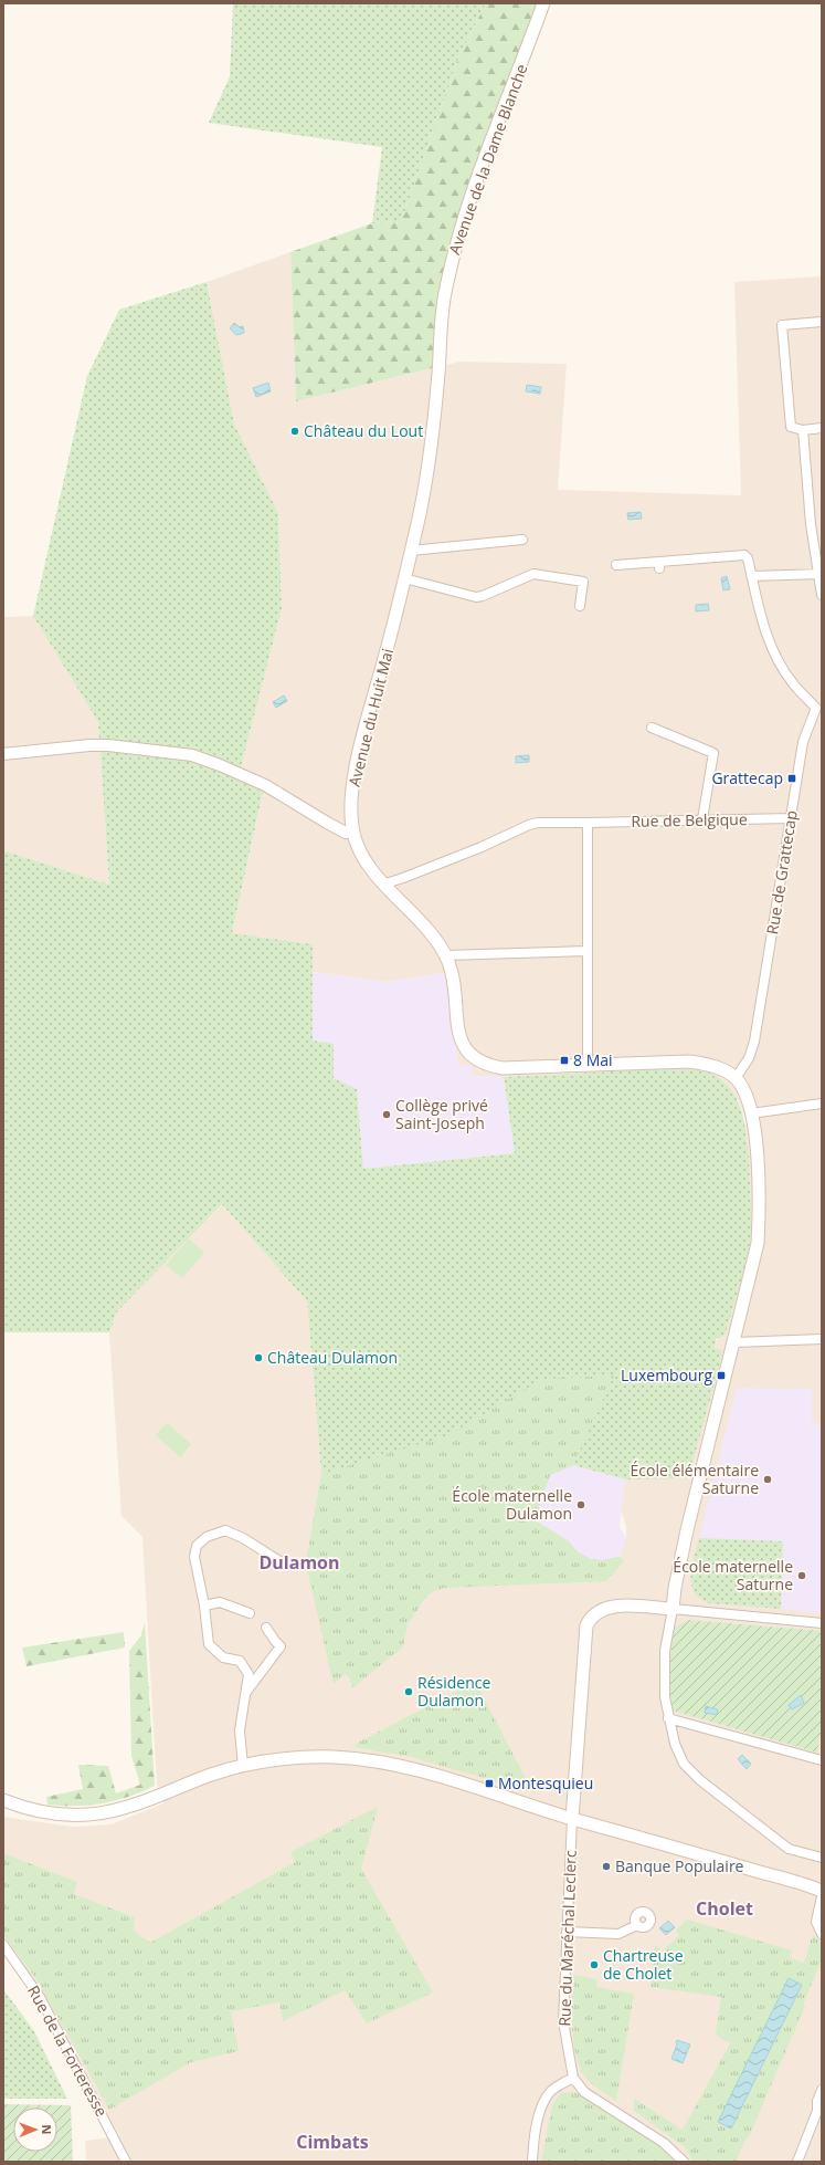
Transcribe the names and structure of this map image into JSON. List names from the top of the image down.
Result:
{
  "streets": {
    "main road": ["Avenue de la Dame Blanche", "Avenue du Huit Mai"],
    "street": [
      "Rue de Belgique",
      "Rue de Grattecap",
      "Rue du Maréchal Leclerc",
      "Rue de la Forteresse"
    ]
  },
  "crossings": [
    ["Avenue de la Dame Blanche", "Avenue du Huit Mai"],
    ["Avenue du Huit Mai", "Rue de Belgique"],
    ["Avenue du Huit Mai", "Rue de Grattecap"],
    ["Rue de Belgique", "Rue de Grattecap"]
  ],
  "districts": ["Dulamon", "Cholet", "Cimbats"],
  "places": {
    "other": [
      "Château du Lout",
      "Collège privé Saint-Joseph",
      "Château Dulamon",
      "École élémentaire Saturne",
      "École maternelle Dulamon",
      "École maternelle Saturne",
      "Résidence Dulamon",
      "Banque Populaire",
      "Chartreuse de Cholet"
    ],
    "transit": [
      "Grattecap",
      "8 Mai",
      "Luxembourg",
      "Montesquieu"
    ]
  },
  "north": "right"
}
